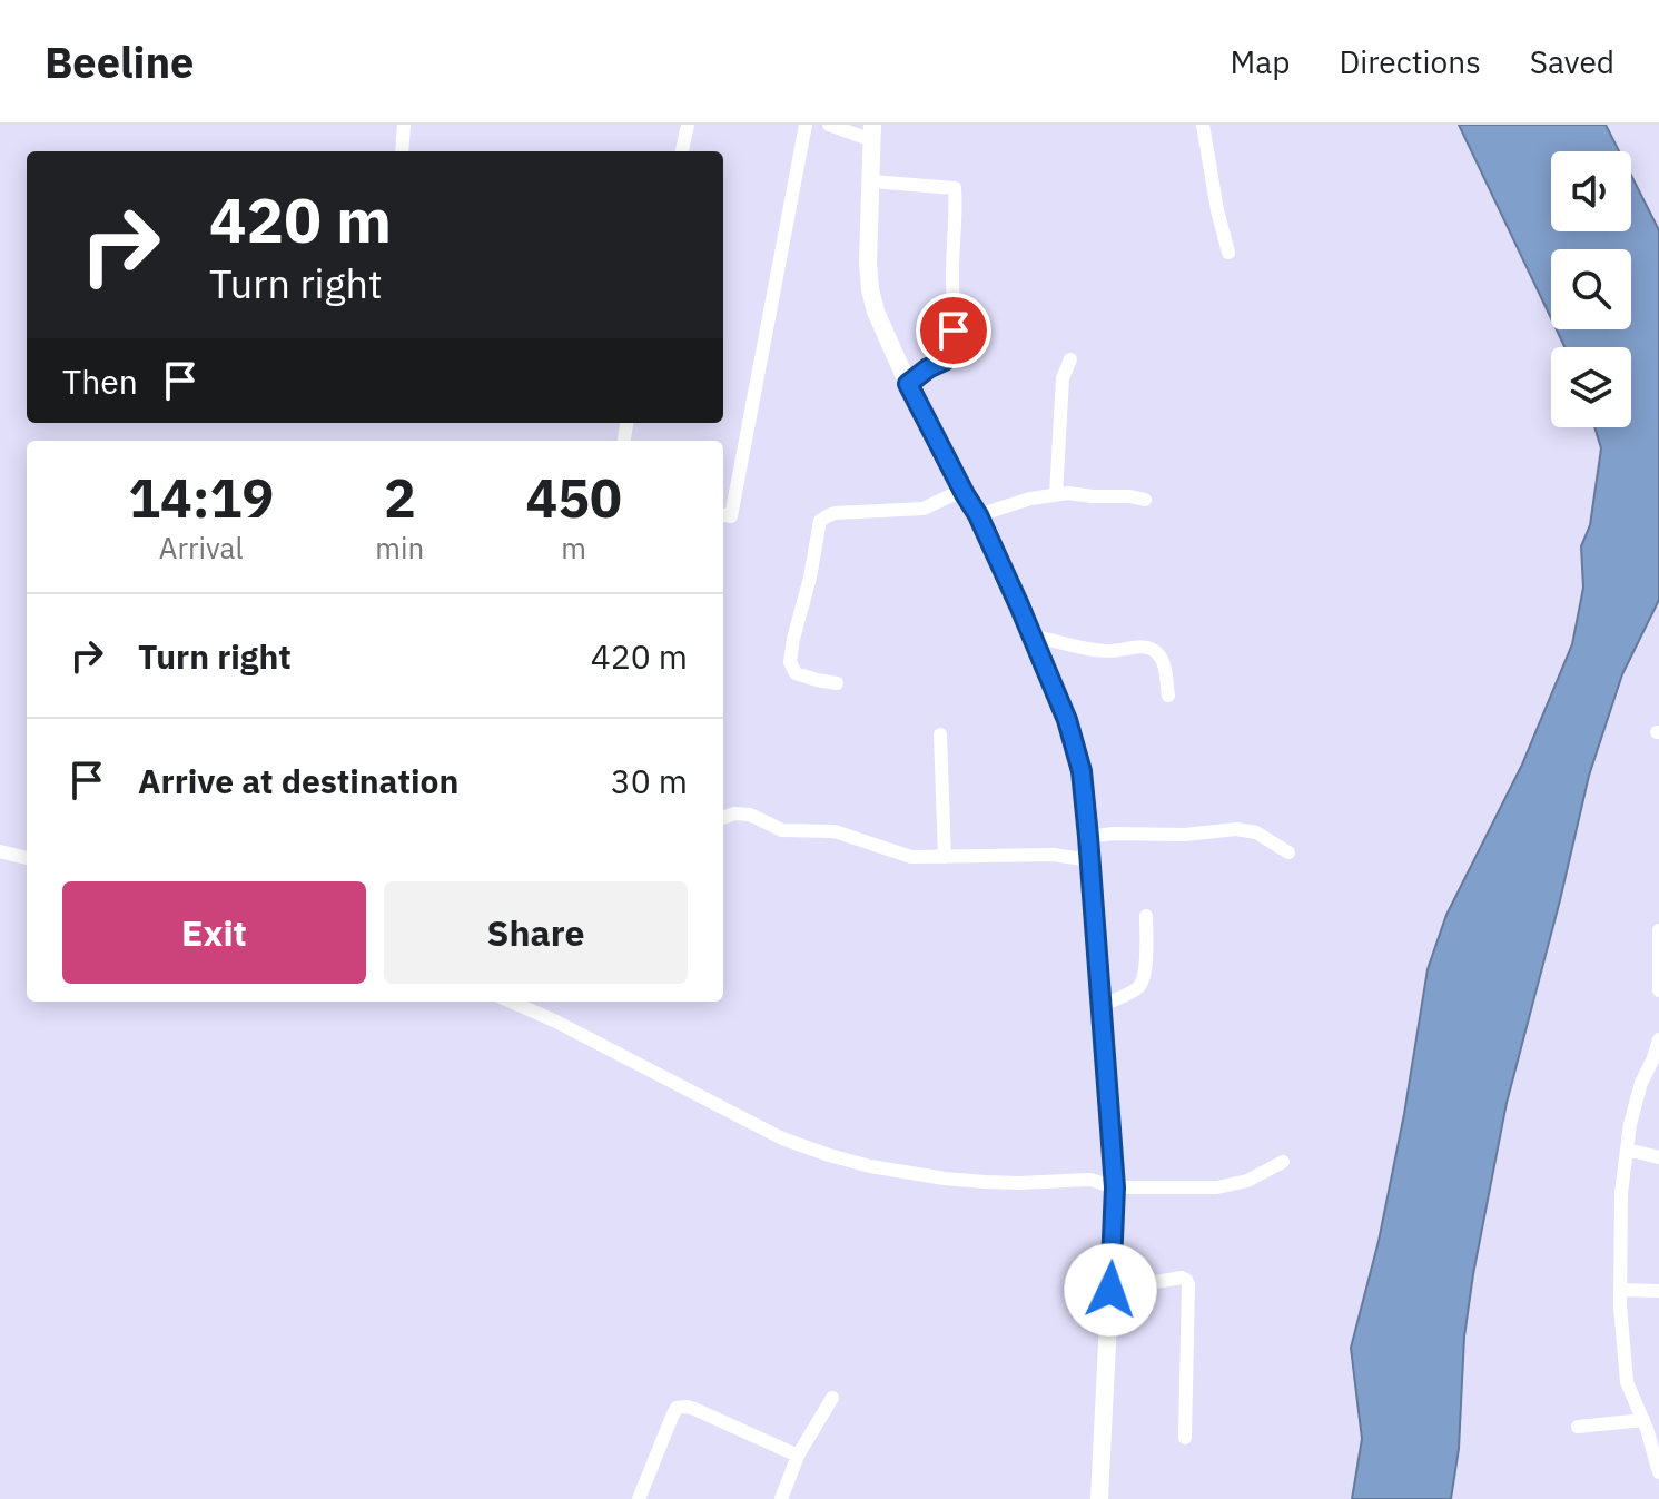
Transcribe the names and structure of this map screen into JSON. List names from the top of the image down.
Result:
{
  "page": {
    "header": "Beeline",
    "nav": ["Map", "Directions", "Saved"],
    "turn": ["420 m", "Turn right"],
    "then": "Then",
    "eta": [
      "14:19",
      "Arrival",
      "2",
      "min",
      "450",
      "m"
    ],
    "list": [
      {
        "name": "Turn right",
        "value": "420 m"
      },
      {
        "name": "Arrive at destination",
        "value": "30 m"
      }
    ],
    "buttons": ["Exit", "Share"]
  }
}
